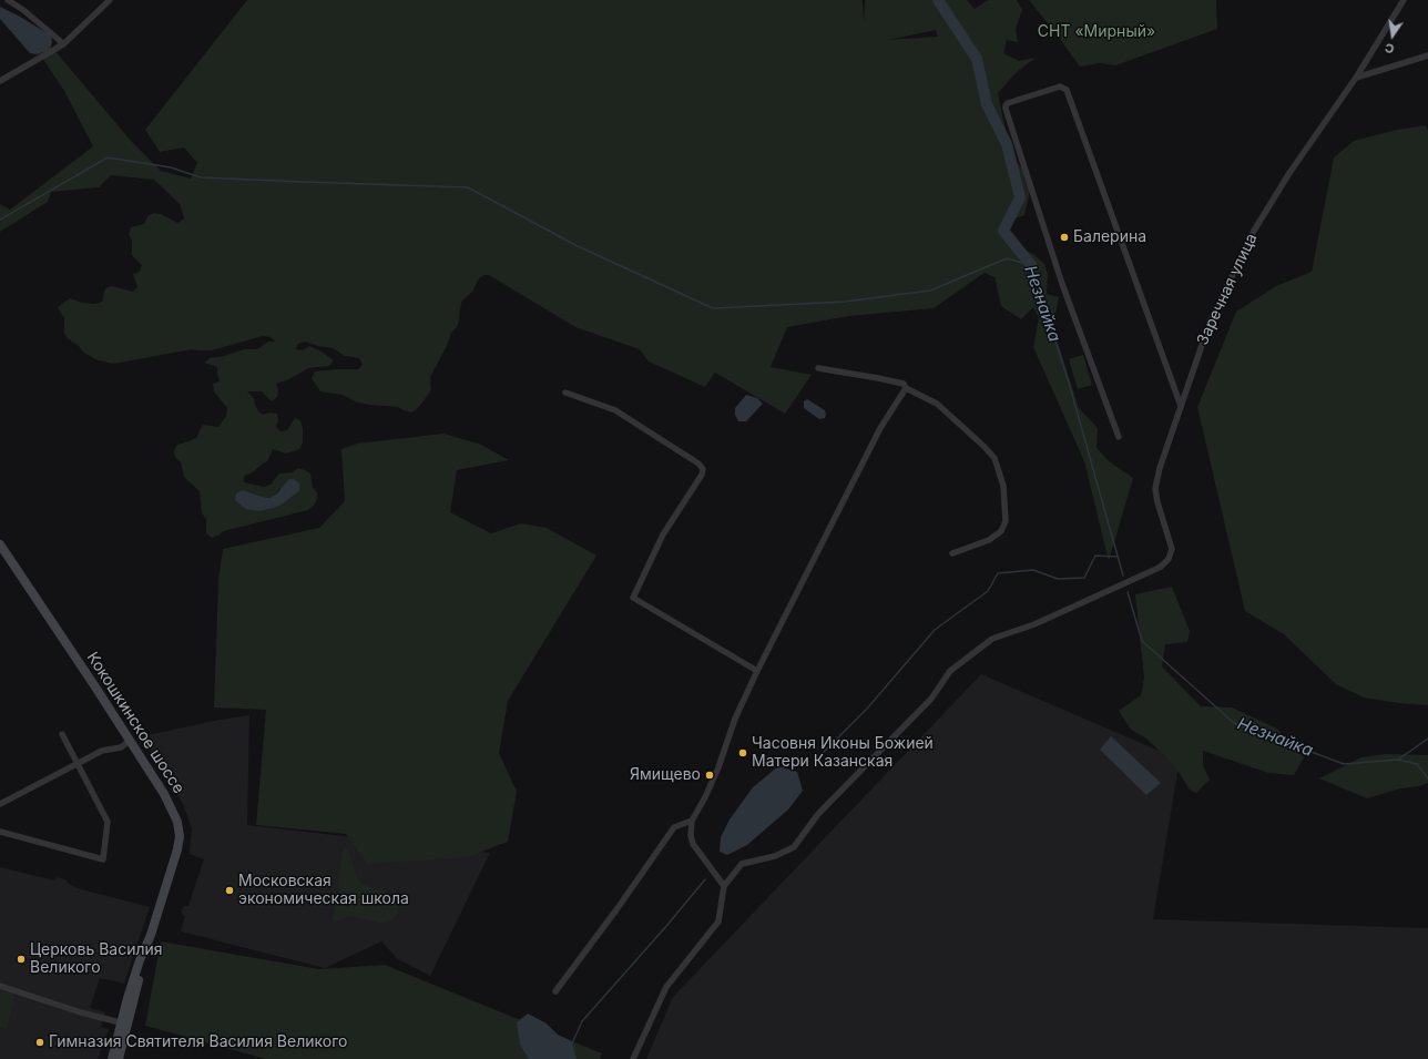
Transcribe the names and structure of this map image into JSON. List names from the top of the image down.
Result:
{
  "streets": {
    "main road": ["Кокошкинское шоссе"],
    "street": ["Заречная улица"]
  },
  "water": ["Незнайка"],
  "parks": ["СНТ «Мирный»"],
  "places": [
    "Балерина",
    "Часовня Иконы Божией Матери Казанская",
    "Ямищево",
    "Московская экономическая школа",
    "Церковь Василия Великого",
    "Гимназия Святителя Василия Великого"
  ],
  "north": "bottom"
}
